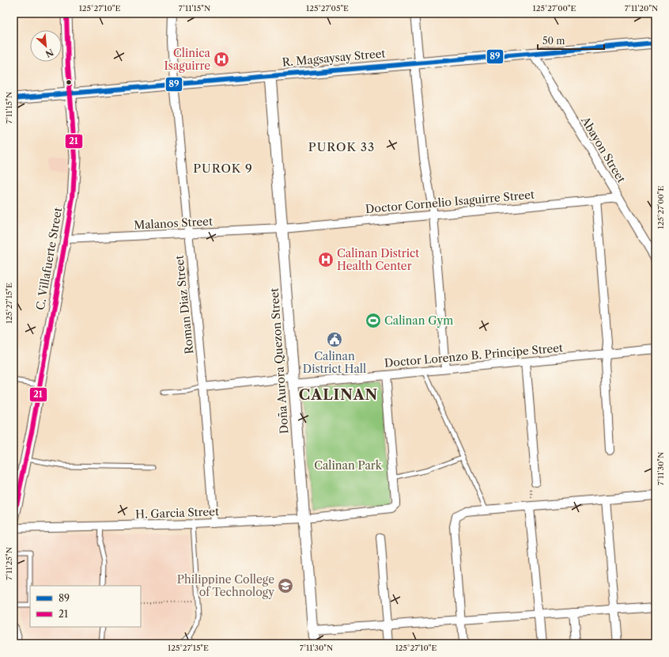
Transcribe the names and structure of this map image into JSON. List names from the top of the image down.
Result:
{
  "streets": {
    "main road": ["R. Magsaysay Street", "C. Villafuerte Street", "Doña Aurora Quezon Street"],
    "street": [
      "Abayon Street",
      "Doctor Cornelio Isaguirre Street",
      "Malanos Street",
      "Roman Diaz Street",
      "Doctor Lorenzo B. Principe Street",
      "H. Garcia Street"
    ]
  },
  "crossings": [
    ["R. Magsaysay Street", "Abayon Street"],
    ["R. Magsaysay Street", "C. Villafuerte Street"],
    ["R. Magsaysay Street", "Roman Diaz Street"],
    ["R. Magsaysay Street", "Doña Aurora Quezon Street"],
    ["Abayon Street", "Doctor Cornelio Isaguirre Street"],
    ["Doctor Cornelio Isaguirre Street", "Malanos Street"],
    ["Doctor Cornelio Isaguirre Street", "Doña Aurora Quezon Street"],
    ["Malanos Street", "C. Villafuerte Street"],
    ["Malanos Street", "Roman Diaz Street"],
    ["Malanos Street", "Doña Aurora Quezon Street"],
    ["Roman Diaz Street", "Doctor Lorenzo B. Principe Street"],
    ["Roman Diaz Street", "H. Garcia Street"],
    ["Doctor Lorenzo B. Principe Street", "Doña Aurora Quezon Street"],
    ["Doctor Lorenzo B. Principe Street", "H. Garcia Street"],
    ["Doña Aurora Quezon Street", "H. Garcia Street"]
  ],
  "districts": ["PUROK 33", "PUROK 9", "CALINAN"],
  "parks": ["Calinan Park"],
  "places": {
    "hospital": ["Clinica Isaguirre", "Calinan District Health Center"],
    "sports": ["Calinan Gym"],
    "public building": ["Calinan District Hall"],
    "school or university": ["Philippine College of Technology"]
  },
  "lines": ["transit line 21", "transit line 89"],
  "legend": ["89", "21"],
  "scale_bar": "50 m",
  "north": "bottom right",
  "coordinates": [
    "125°27'10\"E",
    "7°11'15\"N",
    "125°27'05\"E",
    "125°27'00\"E",
    "7°11'20\"N",
    "125°27'15\"E",
    "7°11'30\"N",
    "7°11'25\"N"
  ]
}
